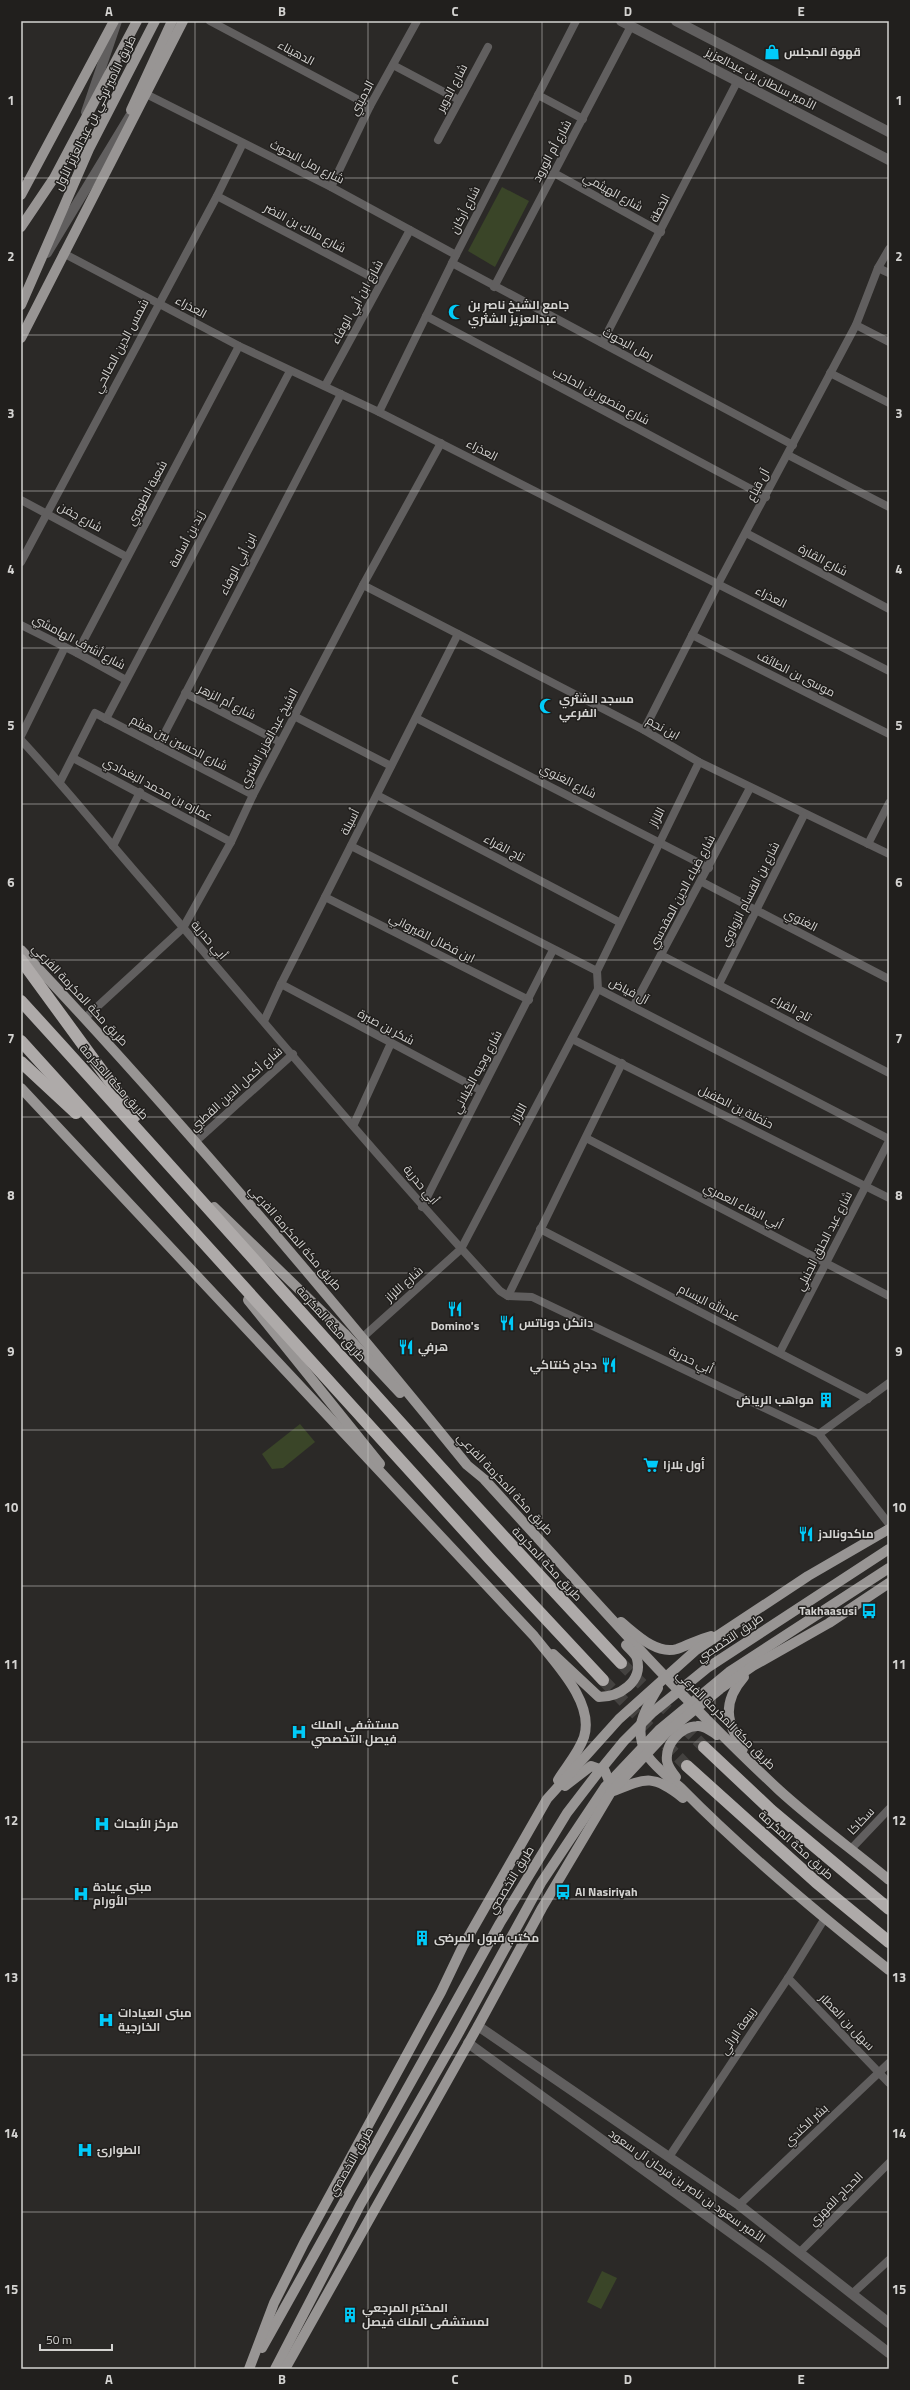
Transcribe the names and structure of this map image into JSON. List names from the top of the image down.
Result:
{
  "streets": {
    "highway": ["طريق مكة المكرمة"],
    "main road": ["طريق الأمير تركي بن عبدالعزيز الأول", "طريق مكة المكرمة الفرعي", "طريق التخصصي"],
    "street": [
      "الدهيناء",
      "الأمير سلطان بن عبدالعزيز",
      "شارع الدوير",
      "الدميني",
      "شارع أم الورود",
      "شارع رمل البحوث",
      "شارع الهيثمي",
      "الخطة",
      "شارع أركان",
      "شارع مالك بن النضر",
      "شارع ابن أبي الوفاء",
      "العذراء",
      "رمل البحوث",
      "شمس الدين الصالحي",
      "شارع منصور بن الحاجب",
      "آل قباع",
      "شعبة الطهوي",
      "شارع جفن",
      "زيد بن أسامة",
      "شارع القارة",
      "ابن أبي الوفاء",
      "شارع أشرف الهامشي",
      "موسى بن الطائف",
      "شارع أم الزهر",
      "ابن نجم",
      "الشيخ عبدالعزيز الشتري",
      "شارع الحسين بين هيثم",
      "شارع الغنوي",
      "عماره بن محمد البغدادي",
      "اللزاز",
      "أسيلة",
      "تاج القراء",
      "شارع ضياء الدين المقدسي",
      "شارع بن القسام الزواوي",
      "الغنوي",
      "ابن فضال القيرواني",
      "أبي حدرية",
      "آل فياض",
      "شكر بن صبرة",
      "شارع وجيه الكيلاني",
      "شارع أكمل الدين القطبي",
      "حنظلة بن الطفيل",
      "أبي البقاء العمري",
      "شارع عبد الحلق الحنبلي",
      "شارع اللزاز",
      "عبدالله البسام",
      "سكاكا",
      "سهل بن العطار",
      "ربيعة الرائي",
      "بشر الكندي",
      "الأمير سعود بن ناصر بن فرحان آل سعود",
      "الحجاج الفهري"
    ]
  },
  "crossings": [
    ["الدهيناء", "الدميني"],
    ["الأمير سلطان بن عبدالعزيز", "شارع أم الورود"],
    ["الأمير سلطان بن عبدالعزيز", "الخطة"],
    ["الدميني", "شارع رمل البحوث"],
    ["شارع أم الورود", "شارع الهيثمي"],
    ["شارع أم الورود", "رمل البحوث"],
    ["شارع رمل البحوث", "شارع أركان"],
    ["شارع رمل البحوث", "شارع ابن أبي الوفاء"],
    ["شارع رمل البحوث", "شمس الدين الصالحي"],
    ["شارع الهيثمي", "الخطة"],
    ["الخطة", "رمل البحوث"],
    ["شارع أركان", "العذراء"],
    ["شارع أركان", "رمل البحوث"],
    ["شارع أركان", "شارع منصور بن الحاجب"],
    ["شارع مالك بن النضر", "شارع ابن أبي الوفاء"],
    ["شارع مالك بن النضر", "شمس الدين الصالحي"],
    ["شارع ابن أبي الوفاء", "العذراء"],
    ["العذراء", "شمس الدين الصالحي"],
    ["العذراء", "آل قباع"],
    ["العذراء", "شعبة الطهوي"],
    ["العذراء", "زيد بن أسامة"],
    ["العذراء", "ابن أبي الوفاء"],
    ["العذراء", "الشيخ عبدالعزيز الشتري"],
    ["رمل البحوث", "آل قباع"],
    ["شمس الدين الصالحي", "شارع جفن"],
    ["شارع منصور بن الحاجب", "آل قباع"],
    ["آل قباع", "شارع القارة"],
    ["آل قباع", "موسى بن الطائف"],
    ["آل قباع", "ابن نجم"],
    ["شعبة الطهوي", "شارع جفن"],
    ["شعبة الطهوي", "شارع أشرف الهامشي"],
    ["زيد بن أسامة", "شارع أشرف الهامشي"],
    ["زيد بن أسامة", "شارع الحسين بين هيثم"],
    ["ابن أبي الوفاء", "شارع أم الزهر"],
    ["ابن أبي الوفاء", "شارع الحسين بين هيثم"],
    ["شارع أم الزهر", "الشيخ عبدالعزيز الشتري"],
    ["ابن نجم", "الشيخ عبدالعزيز الشتري"],
    ["ابن نجم", "اللزاز"],
    ["ابن نجم", "أسيلة"],
    ["ابن نجم", "شارع ضياء الدين المقدسي"],
    ["ابن نجم", "شارع بن القسام الزواوي"],
    ["الشيخ عبدالعزيز الشتري", "شارع الحسين بين هيثم"],
    ["الشيخ عبدالعزيز الشتري", "عماره بن محمد البغدادي"],
    ["الشيخ عبدالعزيز الشتري", "أبي حدرية"],
    ["الشيخ عبدالعزيز الشتري", "طريق مكة المكرمة الفرعي"],
    ["شارع الحسين بين هيثم", "عماره بن محمد البغدادي"],
    ["شارع الغنوي", "اللزاز"],
    ["شارع الغنوي", "أسيلة"],
    ["شارع الغنوي", "شارع ضياء الدين المقدسي"],
    ["اللزاز", "تاج القراء"],
    ["اللزاز", "أبي حدرية"],
    ["اللزاز", "آل فياض"],
    ["اللزاز", "حنظلة بن الطفيل"],
    ["اللزاز", "شارع اللزاز"],
    ["أسيلة", "تاج القراء"],
    ["أسيلة", "ابن فضال القيرواني"],
    ["أسيلة", "أبي حدرية"],
    ["أسيلة", "آل فياض"],
    ["أسيلة", "شكر بن صبرة"],
    ["تاج القراء", "شارع ضياء الدين المقدسي"],
    ["تاج القراء", "شارع بن القسام الزواوي"],
    ["شارع ضياء الدين المقدسي", "الغنوي"],
    ["شارع ضياء الدين المقدسي", "آل فياض"],
    ["شارع بن القسام الزواوي", "الغنوي"],
    ["ابن فضال القيرواني", "شارع وجيه الكيلاني"],
    ["أبي حدرية", "شارع وجيه الكيلاني"],
    ["أبي حدرية", "شارع أكمل الدين القطبي"],
    ["أبي حدرية", "شارع اللزاز"],
    ["آل فياض", "شارع وجيه الكيلاني"],
    ["آل فياض", "شارع عبد الحلق الحنبلي"],
    ["طريق مكة المكرمة الفرعي", "شارع أكمل الدين القطبي"],
    ["طريق مكة المكرمة الفرعي", "شارع اللزاز"],
    ["طريق مكة المكرمة الفرعي", "سكاكا"],
    ["شكر بن صبرة", "شارع وجيه الكيلاني"],
    ["حنظلة بن الطفيل", "شارع عبد الحلق الحنبلي"],
    ["أبي البقاء العمري", "شارع عبد الحلق الحنبلي"],
    ["شارع عبد الحلق الحنبلي", "عبدالله البسام"],
    ["سهل بن العطار", "ربيعة الرائي"],
    ["سهل بن العطار", "بشر الكندي"],
    ["ربيعة الرائي", "الأمير سعود بن ناصر بن فرحان آل سعود"],
    ["بشر الكندي", "الأمير سعود بن ناصر بن فرحان آل سعود"],
    ["الأمير سعود بن ناصر بن فرحان آل سعود", "الحجاج الفهري"]
  ],
  "places": {
    "shop": ["قهوة المجلس"],
    "mosque": ["جامع الشيخ ناصر بن عبدالعزيز الشثري", "مسجد الشثري الفرعي"],
    "restaurant": [
      "Domino's",
      "دانكن دوناتس",
      "هرفي",
      "دجاج كنتاكي",
      "ماكدونالدز"
    ],
    "building": ["مواهب الرياض", "مكتب قبول المرضى", "المختبر المرجعي لمستشفى الملك فيصل"],
    "supermarket": ["أول بلازا"],
    "bus stop": ["Takhaasusi", "Al Nasiriyah"],
    "hospital": [
      "مستشفى الملك فيصل التخصصي",
      "مركز الأبحاث",
      "مبنى عيادة الأورام",
      "مبنى العيادات الخارجية",
      "الطوارئ"
    ]
  },
  "scale_bar": "50 m",
  "grid": {
    "columns": [
      "A",
      "B",
      "C",
      "D",
      "E"
    ],
    "rows": [
      "1",
      "2",
      "3",
      "4",
      "5",
      "6",
      "7",
      "8",
      "9",
      "10",
      "11",
      "12",
      "13",
      "14",
      "15"
    ]
  }
}
